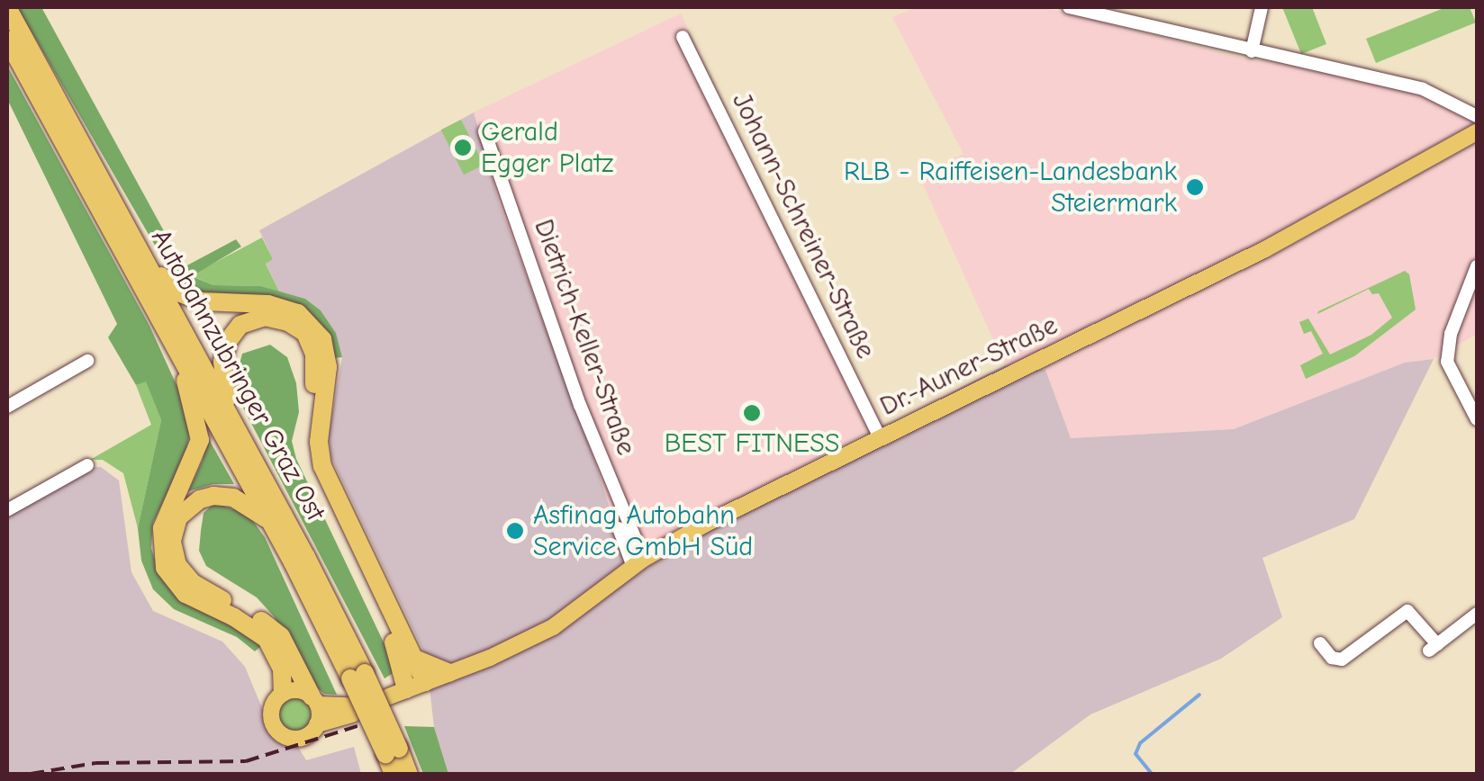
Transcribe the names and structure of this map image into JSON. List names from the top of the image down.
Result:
{
  "streets": {
    "highway": ["Autobahnzubringer Graz Ost"],
    "main road": ["Dr.-Auner-Straße"],
    "street": ["Johann-Schreiner-Straße", "Dietrich-Keller-Straße"]
  },
  "crossings": [
    ["Johann-Schreiner-Straße", "Dr.-Auner-Straße"],
    ["Dietrich-Keller-Straße", "Dr.-Auner-Straße"]
  ],
  "places": [
    "Gerald Egger Platz",
    "RLB - Raiffeisen-Landesbank Steiermark",
    "BEST FITNESS",
    "Asfinag Autobahn Service GmbH Süd"
  ]
}
